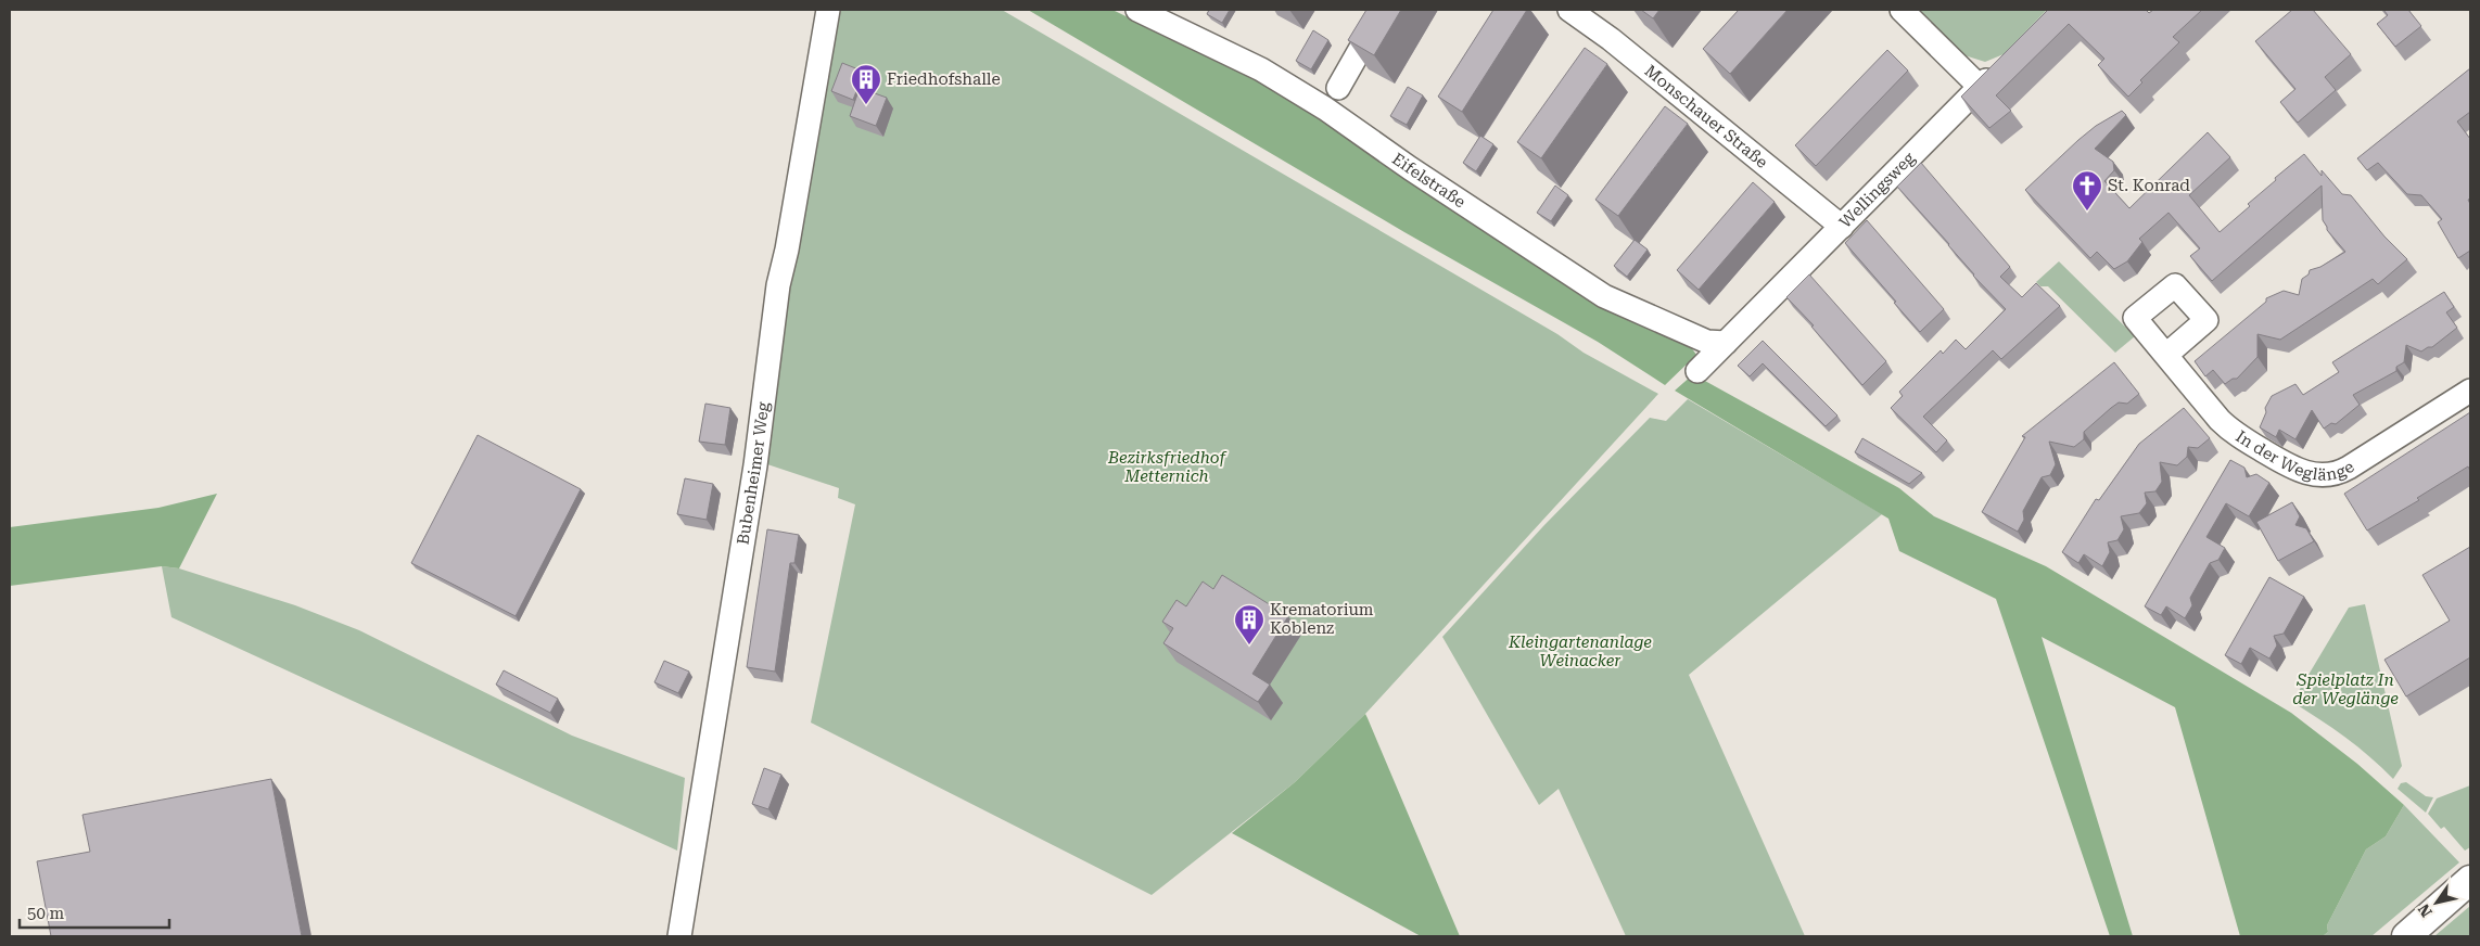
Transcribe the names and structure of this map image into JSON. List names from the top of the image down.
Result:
{
  "streets": {
    "street": [
      "Monschauer Straße",
      "Eifelstraße",
      "Wellingsweg",
      "In der Weglänge",
      "Bubenheimer Weg"
    ]
  },
  "crossings": [
    ["Monschauer Straße", "Wellingsweg"],
    ["Eifelstraße", "Wellingsweg"]
  ],
  "parks": ["Bezirksfriedhof Metternich", "Kleingartenanlage Weinacker", "Spielplatz In der Weglänge"],
  "places": {
    "building": ["Friedhofshalle", "Krematorium Koblenz"],
    "church": ["St. Konrad"]
  },
  "scale_bar": "50 m",
  "north": "bottom left"
}
